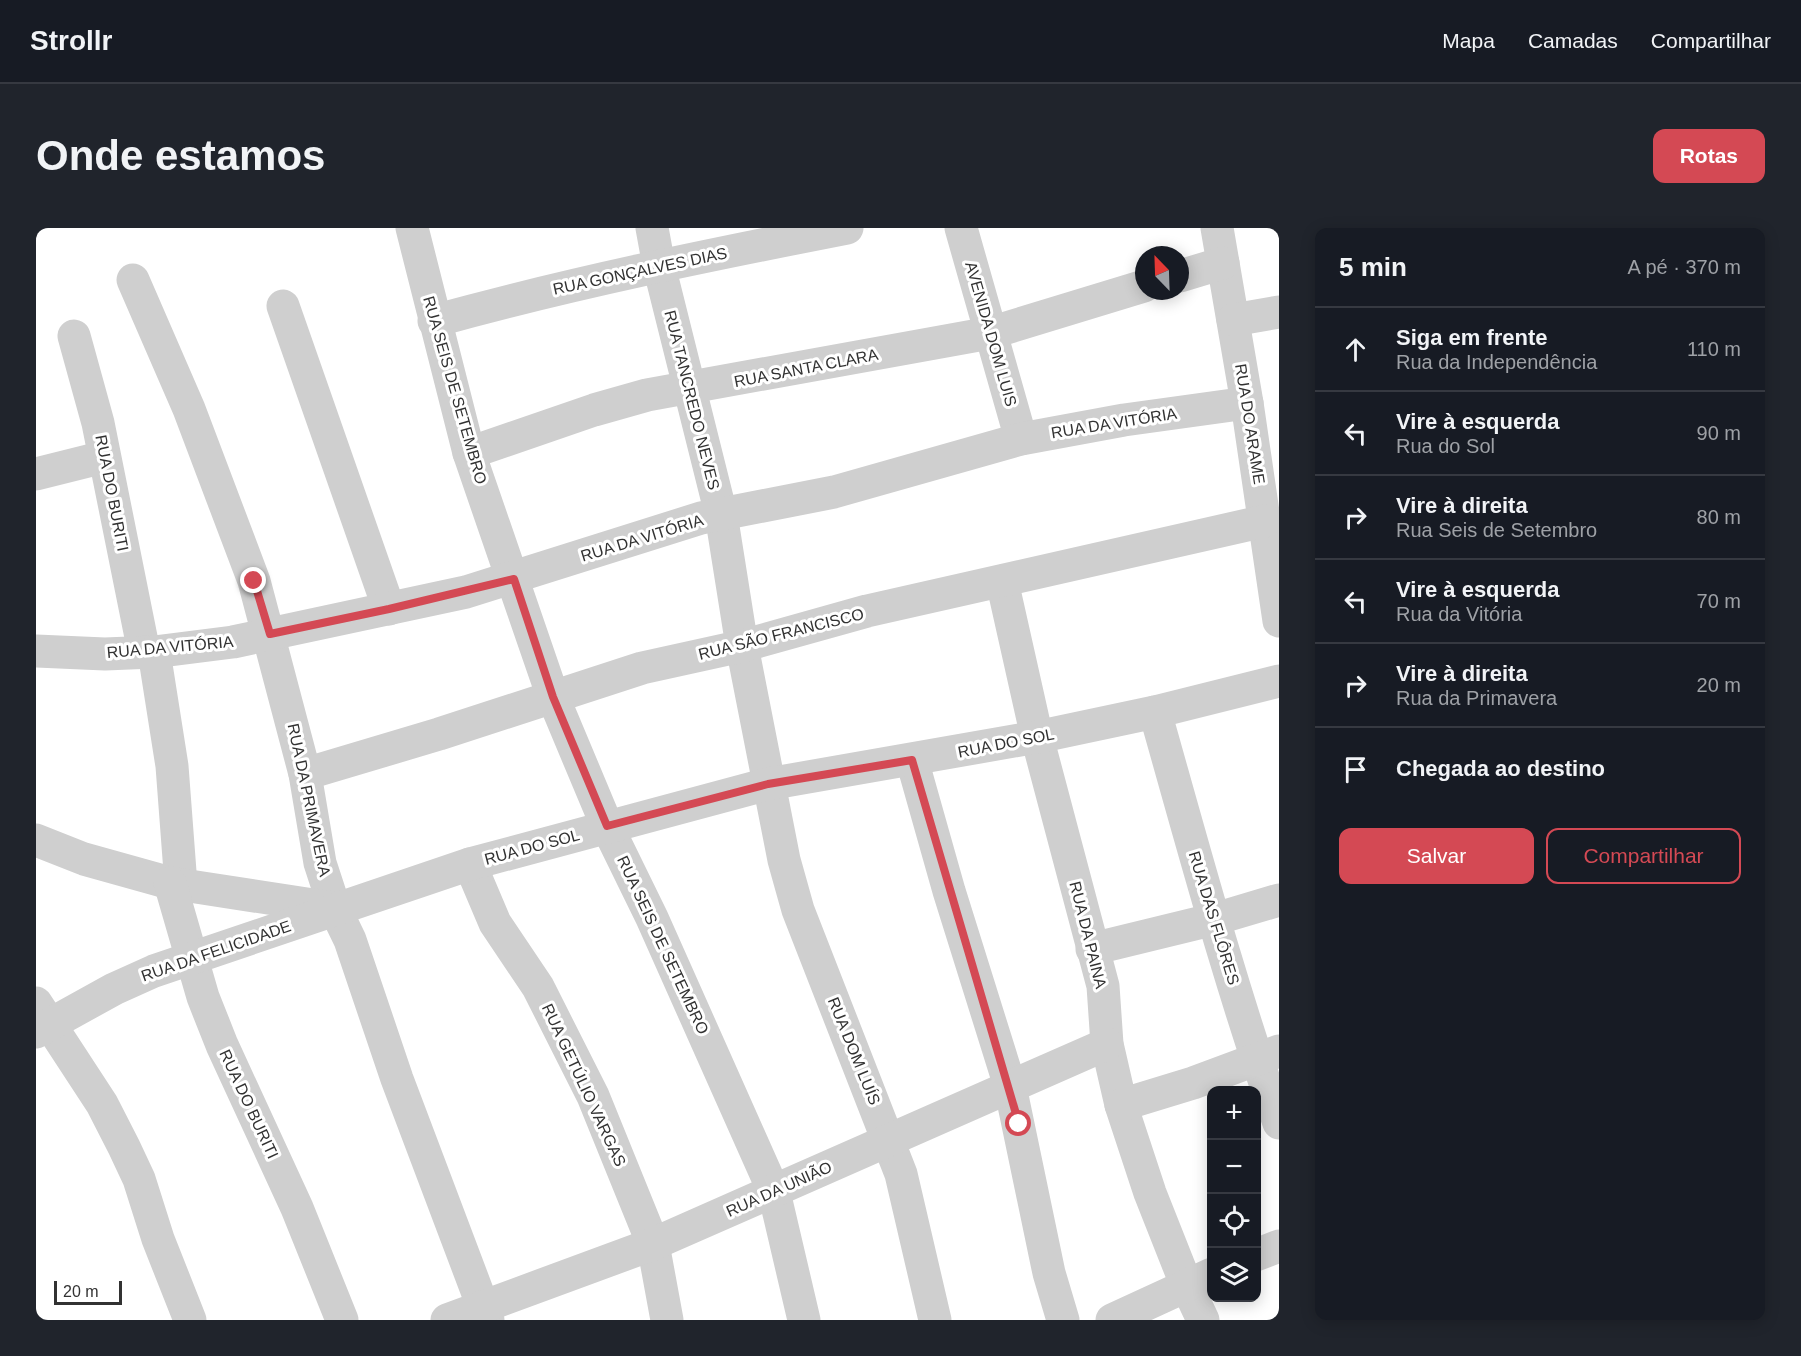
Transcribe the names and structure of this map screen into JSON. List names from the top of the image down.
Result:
{
  "streets": {
    "street": [
      "RUA GONÇALVES DIAS",
      "AVENIDA DOM LUIS",
      "RUA SANTA CLARA",
      "RUA SEIS DE SETEMBRO",
      "RUA TANCREDO NEVES",
      "RUA DA VITÓRIA",
      "RUA DO ARAME",
      "RUA DO BURITI",
      "RUA SÃO FRANCISCO",
      "RUA DO SOL",
      "RUA DA PRIMAVERA",
      "RUA DAS FLÔRES",
      "RUA DA PAINA",
      "RUA DA FELICIDADE",
      "RUA DOM LUÍS",
      "RUA GETÚLIO VARGAS",
      "RUA DA UNIÃO"
    ]
  },
  "crossings": [
    ["RUA GONÇALVES DIAS", "RUA SEIS DE SETEMBRO"],
    ["RUA GONÇALVES DIAS", "RUA TANCREDO NEVES"],
    ["AVENIDA DOM LUIS", "RUA SANTA CLARA"],
    ["AVENIDA DOM LUIS", "RUA DA VITÓRIA"],
    ["RUA SANTA CLARA", "RUA SEIS DE SETEMBRO"],
    ["RUA SANTA CLARA", "RUA TANCREDO NEVES"],
    ["RUA SEIS DE SETEMBRO", "RUA DA VITÓRIA"],
    ["RUA SEIS DE SETEMBRO", "RUA SÃO FRANCISCO"],
    ["RUA SEIS DE SETEMBRO", "RUA DO SOL"],
    ["RUA SEIS DE SETEMBRO", "RUA DA UNIÃO"],
    ["RUA TANCREDO NEVES", "RUA DA VITÓRIA"],
    ["RUA TANCREDO NEVES", "RUA SÃO FRANCISCO"],
    ["RUA TANCREDO NEVES", "RUA DO SOL"],
    ["RUA TANCREDO NEVES", "RUA DOM LUÍS"],
    ["RUA DA VITÓRIA", "RUA DO ARAME"],
    ["RUA DA VITÓRIA", "RUA DO BURITI"],
    ["RUA DA VITÓRIA", "RUA DA PRIMAVERA"],
    ["RUA DO ARAME", "RUA SÃO FRANCISCO"],
    ["RUA DO BURITI", "RUA DO SOL"],
    ["RUA DO BURITI", "RUA DA FELICIDADE"],
    ["RUA SÃO FRANCISCO", "RUA DA PRIMAVERA"],
    ["RUA SÃO FRANCISCO", "RUA DA PAINA"],
    ["RUA DO SOL", "RUA DA PRIMAVERA"],
    ["RUA DO SOL", "RUA DAS FLÔRES"],
    ["RUA DO SOL", "RUA DA PAINA"],
    ["RUA DO SOL", "RUA DA FELICIDADE"],
    ["RUA DO SOL", "RUA DOM LUÍS"],
    ["RUA DO SOL", "RUA GETÚLIO VARGAS"],
    ["RUA DA PRIMAVERA", "RUA DA FELICIDADE"],
    ["RUA DA PRIMAVERA", "RUA DA UNIÃO"],
    ["RUA DA PAINA", "RUA DA UNIÃO"],
    ["RUA DOM LUÍS", "RUA DA UNIÃO"],
    ["RUA GETÚLIO VARGAS", "RUA DA UNIÃO"]
  ],
  "scale_bar": "20 m",
  "north": "top left",
  "page": {
    "header": "Strollr",
    "nav": ["Mapa", "Camadas", "Compartilhar"],
    "buttons": [
      "Rotas",
      ["Salvar", "Compartilhar"]
    ],
    "title": "Onde estamos",
    "heading": ["5 min", "A pé · 370 m"],
    "list": [
      ["Siga em frente", "Rua da Independência", "110 m"],
      ["Vire à esquerda", "Rua do Sol", "90 m"],
      ["Vire à direita", "Rua Seis de Setembro", "80 m"],
      ["Vire à esquerda", "Rua da Vitória", "70 m"],
      ["Vire à direita", "Rua da Primavera", "20 m"],
      "Chegada ao destino"
    ],
    "map_buttons": ["+", "−"],
    "scale": "20 m"
  }
}
